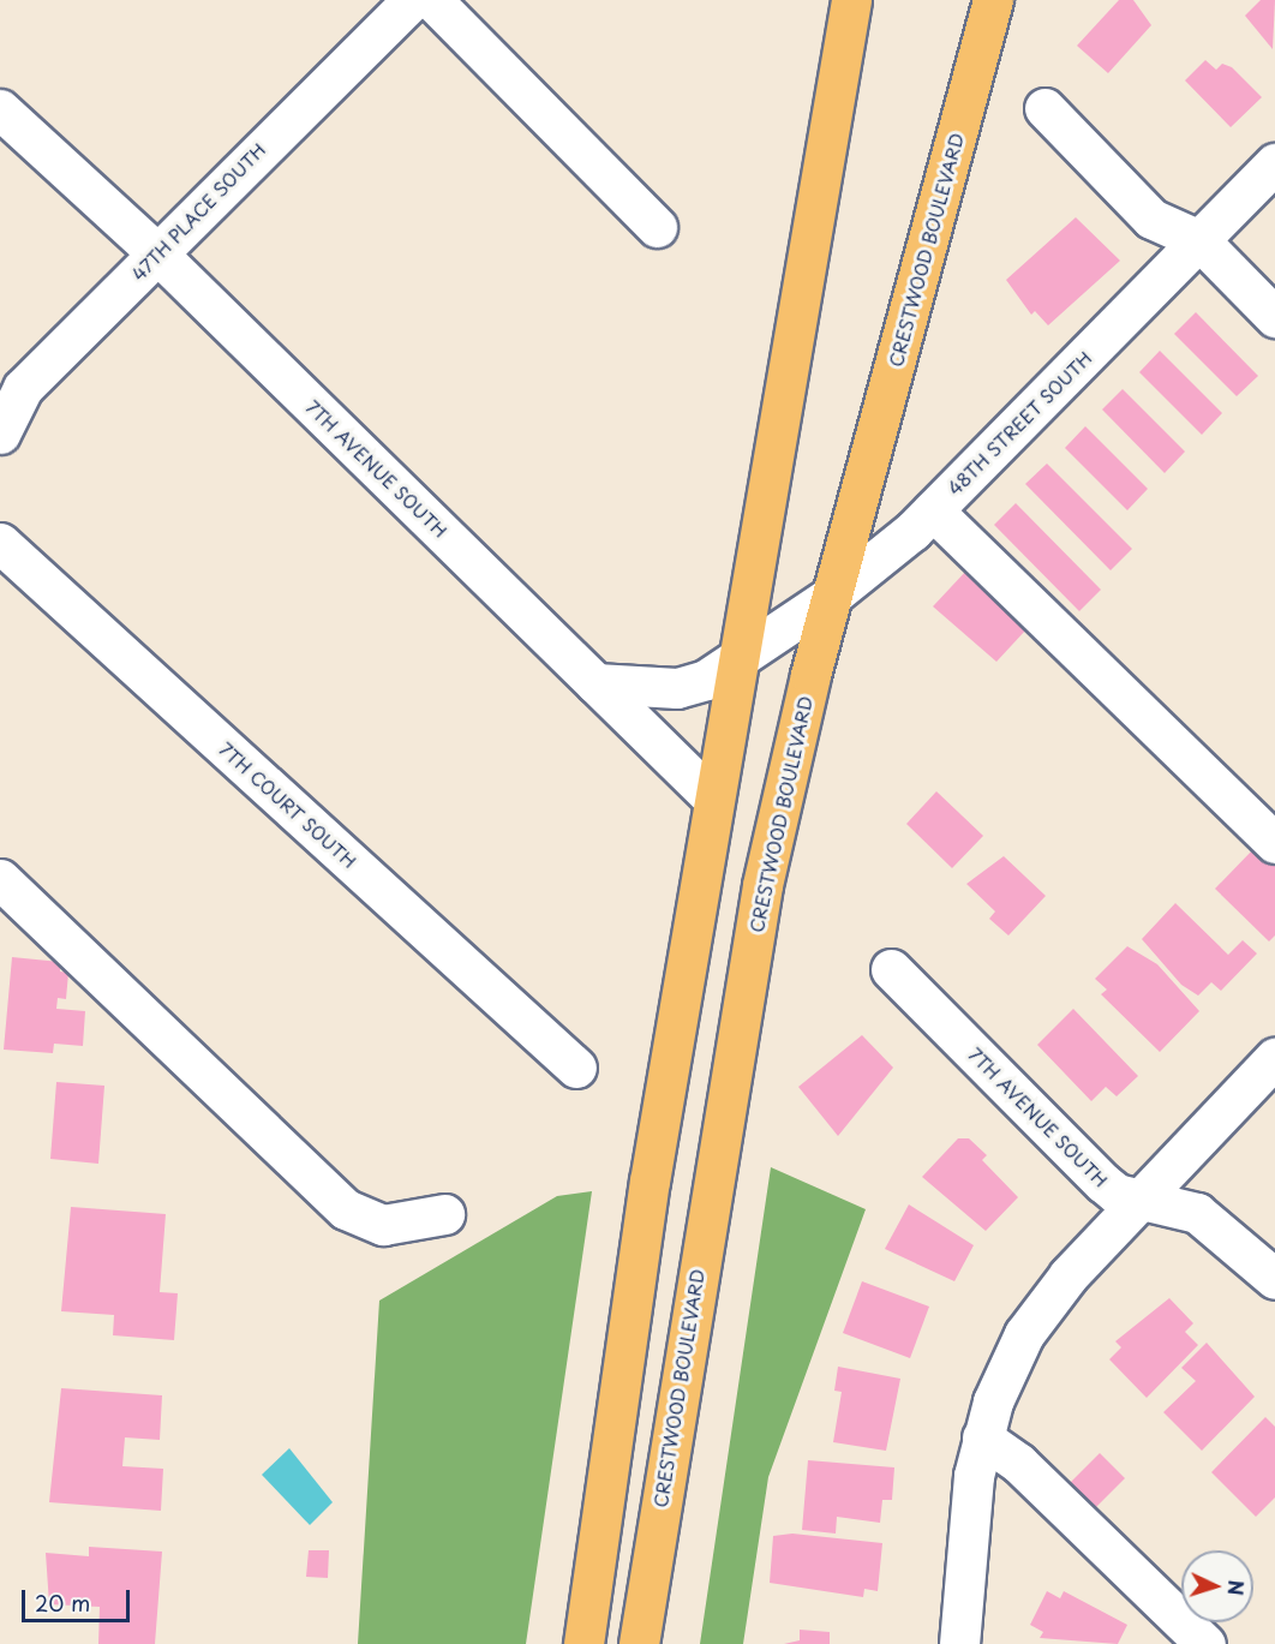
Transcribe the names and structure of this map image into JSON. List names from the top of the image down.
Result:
{
  "streets": {
    "main road": ["CRESTWOOD BOULEVARD"],
    "street": [
      "47TH PLACE SOUTH",
      "48TH STREET SOUTH",
      "7TH AVENUE SOUTH",
      "7TH COURT SOUTH"
    ]
  },
  "crossings": [
    ["47TH PLACE SOUTH", "7TH AVENUE SOUTH"],
    ["CRESTWOOD BOULEVARD", "48TH STREET SOUTH"]
  ],
  "scale_bar": "20 m",
  "north": "right"
}
